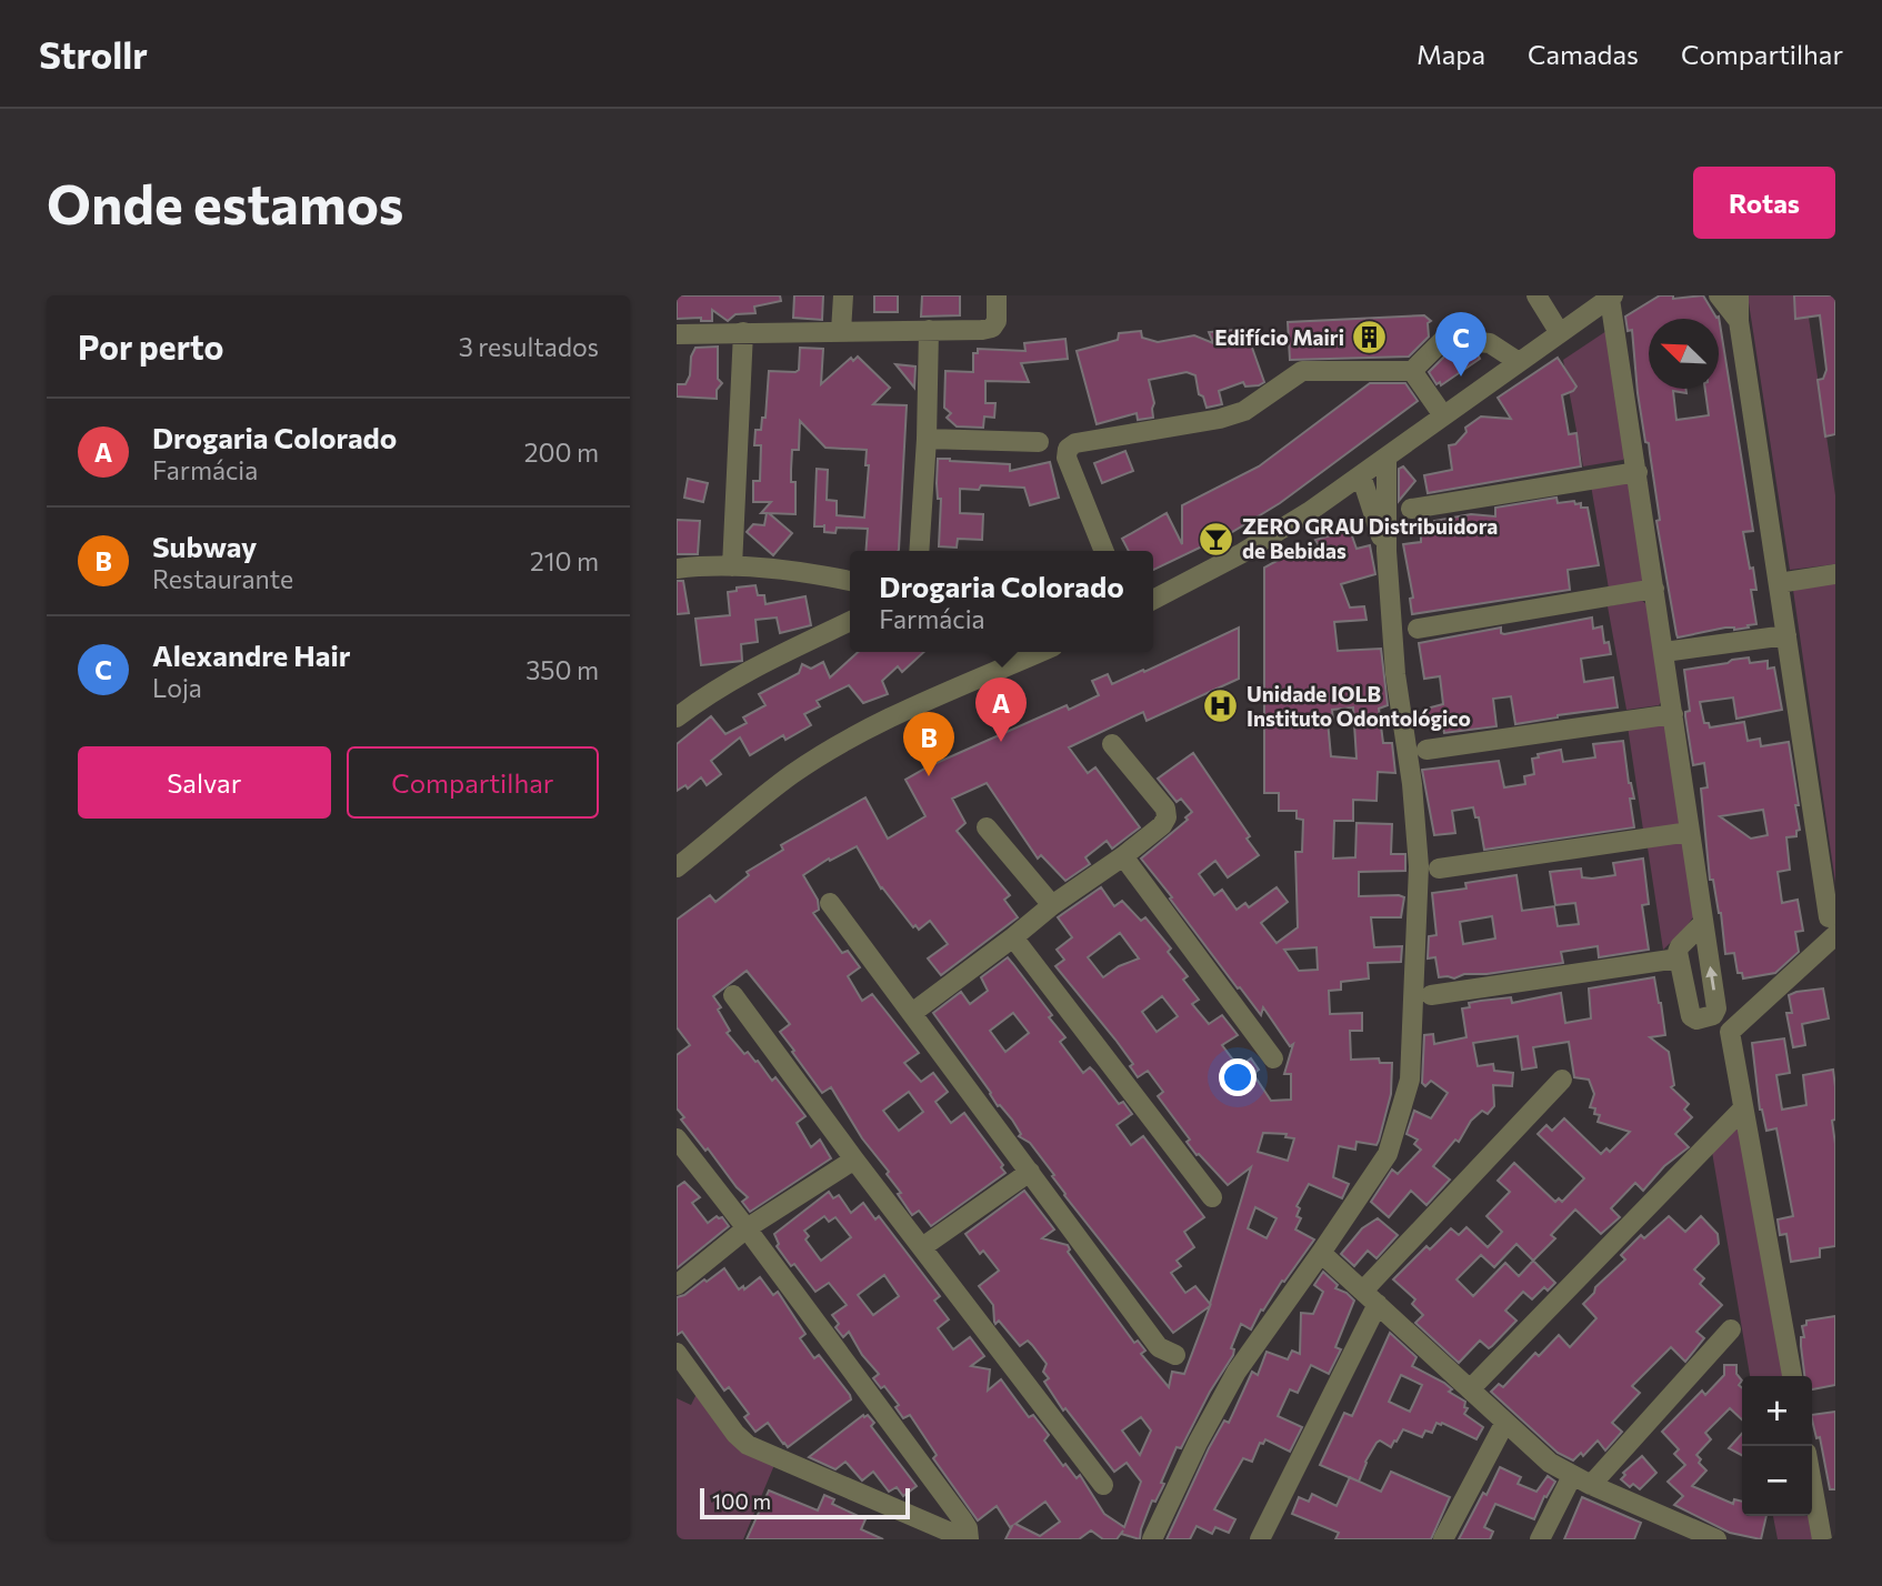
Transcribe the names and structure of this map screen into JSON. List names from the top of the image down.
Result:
{
  "places": {
    "building": ["Edifício Mairi"],
    "bar": ["ZERO GRAU Distribuidora de Bebidas"],
    "hospital": ["Unidade IOLB Instituto Odontológico"]
  },
  "scale_bar": "100 m",
  "north": "top left",
  "page": {
    "header": "Strollr",
    "nav": ["Mapa", "Camadas", "Compartilhar"],
    "buttons": [
      "Rotas",
      ["Salvar", "Compartilhar"]
    ],
    "title": "Onde estamos",
    "heading": ["Por perto", "3 resultados"],
    "pins": ["C", "A", "B"],
    "list": [
      {
        "mark": "A",
        "name": "Drogaria Colorado",
        "note": "Farmácia",
        "value": "200 m"
      },
      {
        "mark": "B",
        "name": "Subway",
        "note": "Restaurante",
        "value": "210 m"
      },
      {
        "mark": "C",
        "name": "Alexandre Hair",
        "note": "Loja",
        "value": "350 m"
      }
    ],
    "popup": ["Drogaria Colorado", "Farmácia"],
    "map_buttons": ["+", "−"],
    "scale": "100 m"
  }
}
